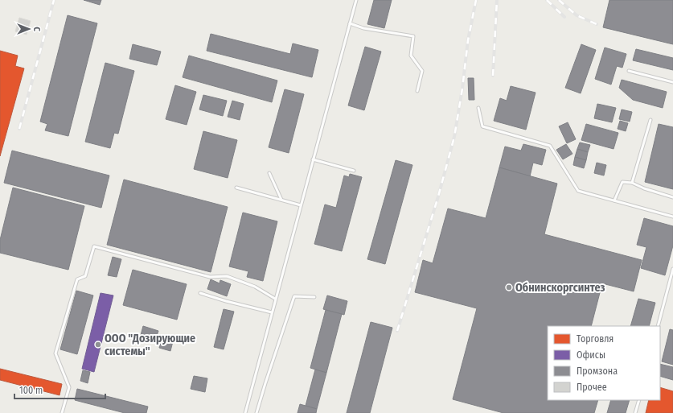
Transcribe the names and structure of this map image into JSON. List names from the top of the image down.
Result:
{
  "places": ["Обнинскоргсинтез", "ООО \"Дозирующие системы\""],
  "legend": [
    "Торговля",
    "Офисы",
    "Промзона",
    "Прочее"
  ],
  "scale_bar": "100 m",
  "north": "right"
}
